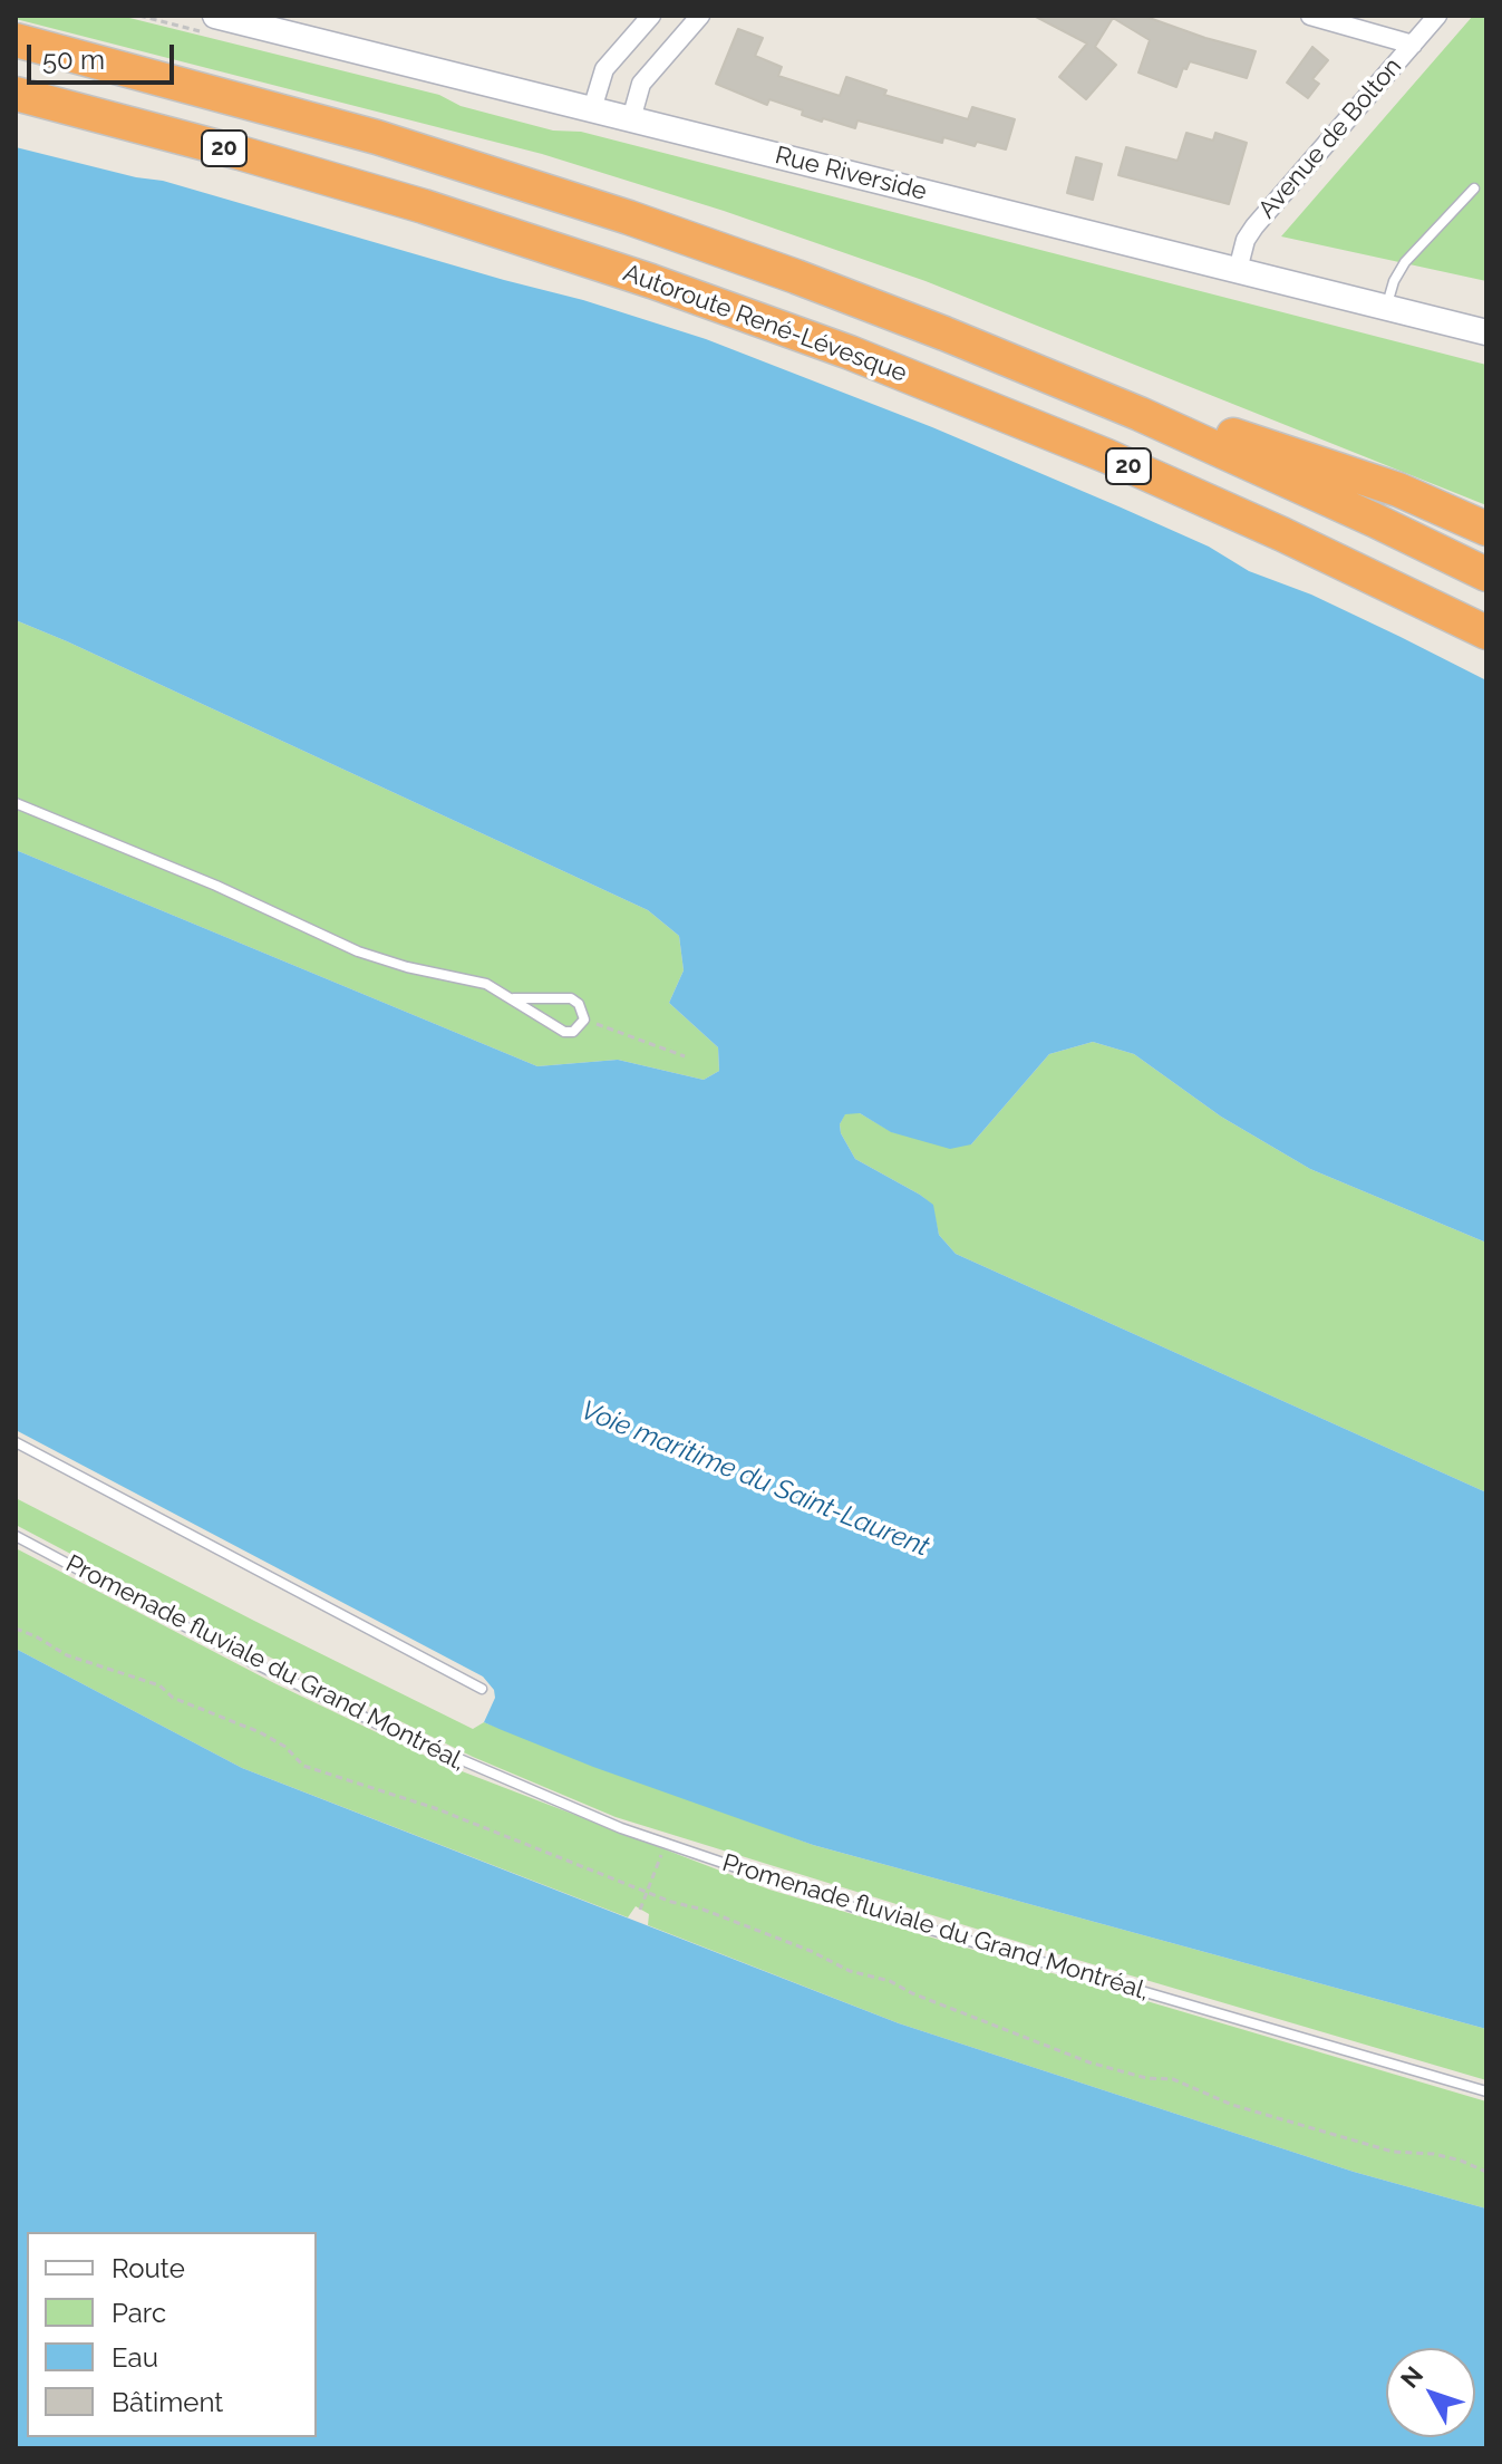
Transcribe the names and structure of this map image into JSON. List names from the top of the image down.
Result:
{
  "streets": {
    "highway": ["20", "Autoroute René-Lévesque"],
    "street": ["Avenue de Bolton", "Rue Riverside"],
    "lane": ["Promenade fluviale du Grand Montréal,"]
  },
  "crossings": [
    ["Avenue de Bolton", "Rue Riverside"]
  ],
  "water": ["Voie maritime du Saint-Laurent"],
  "legend": [
    "Route",
    "Parc",
    "Eau",
    "Bâtiment"
  ],
  "scale_bar": "50 m",
  "north": "top left"
}
